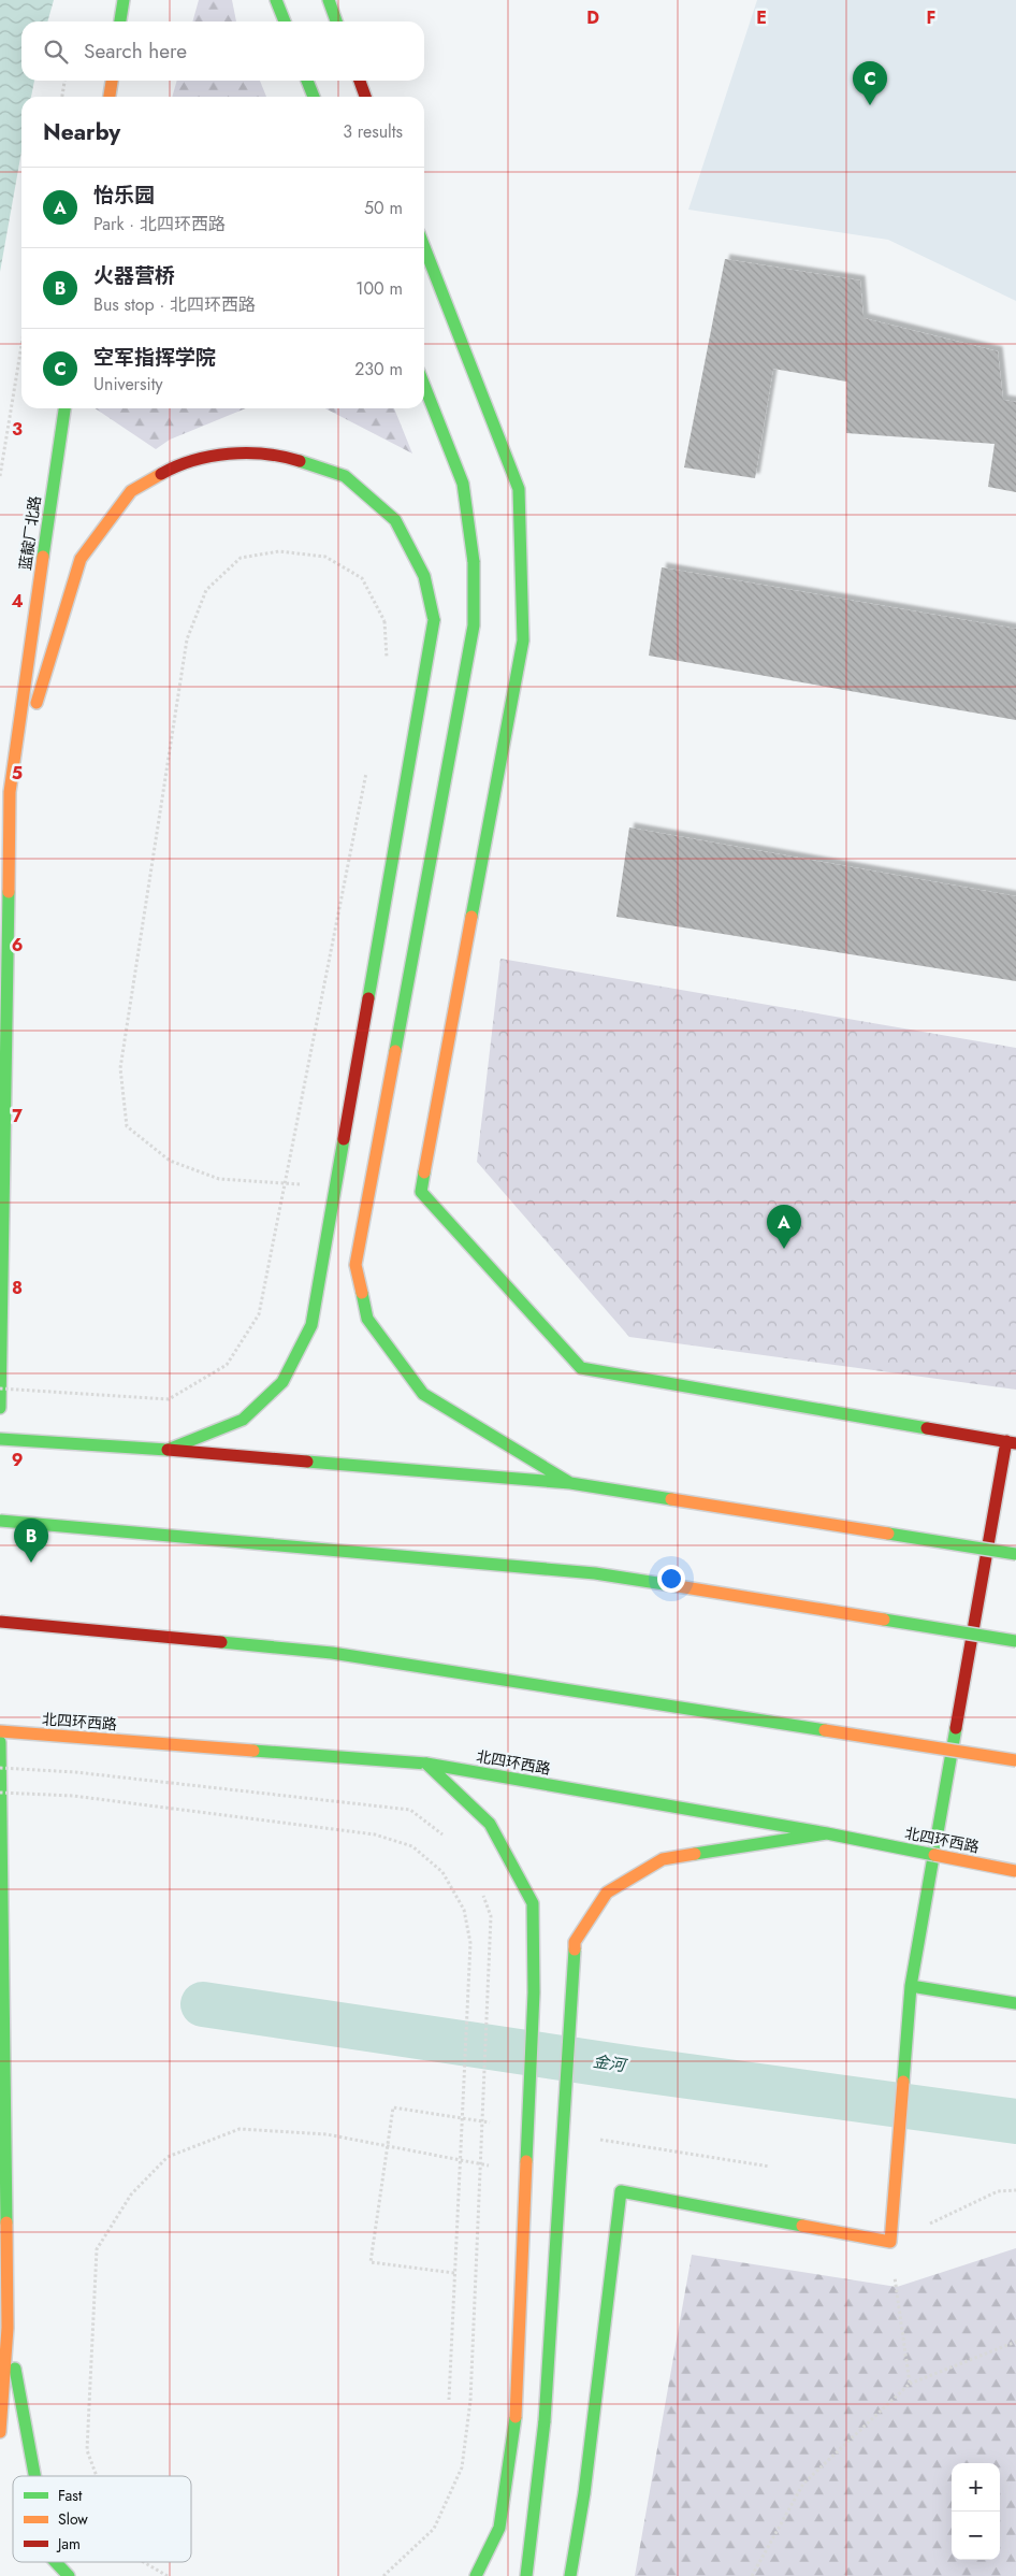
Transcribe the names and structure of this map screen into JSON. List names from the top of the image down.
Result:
{
  "streets": {
    "main road": ["蓝靛厂北路", "北四环西路"]
  },
  "water": ["金河"],
  "legend": ["Fast", "Slow", "Jam"],
  "page": {
    "search": "Search here",
    "pins": ["C", "A", "B"],
    "heading": ["Nearby", "3 results"],
    "list": [
      {
        "mark": "A",
        "name": "怡乐园",
        "note": "Park · 北四环西路",
        "value": "50 m"
      },
      {
        "mark": "B",
        "name": "火器营桥",
        "note": "Bus stop · 北四环西路",
        "value": "100 m"
      },
      {
        "mark": "C",
        "name": "空军指挥学院",
        "note": "University",
        "value": "230 m"
      }
    ],
    "map_buttons": ["+", "−"]
  },
  "grid": {
    "columns": ["D", "E", "F"],
    "rows": [
      "3",
      "4",
      "5",
      "6",
      "7",
      "8",
      "9"
    ]
  }
}
